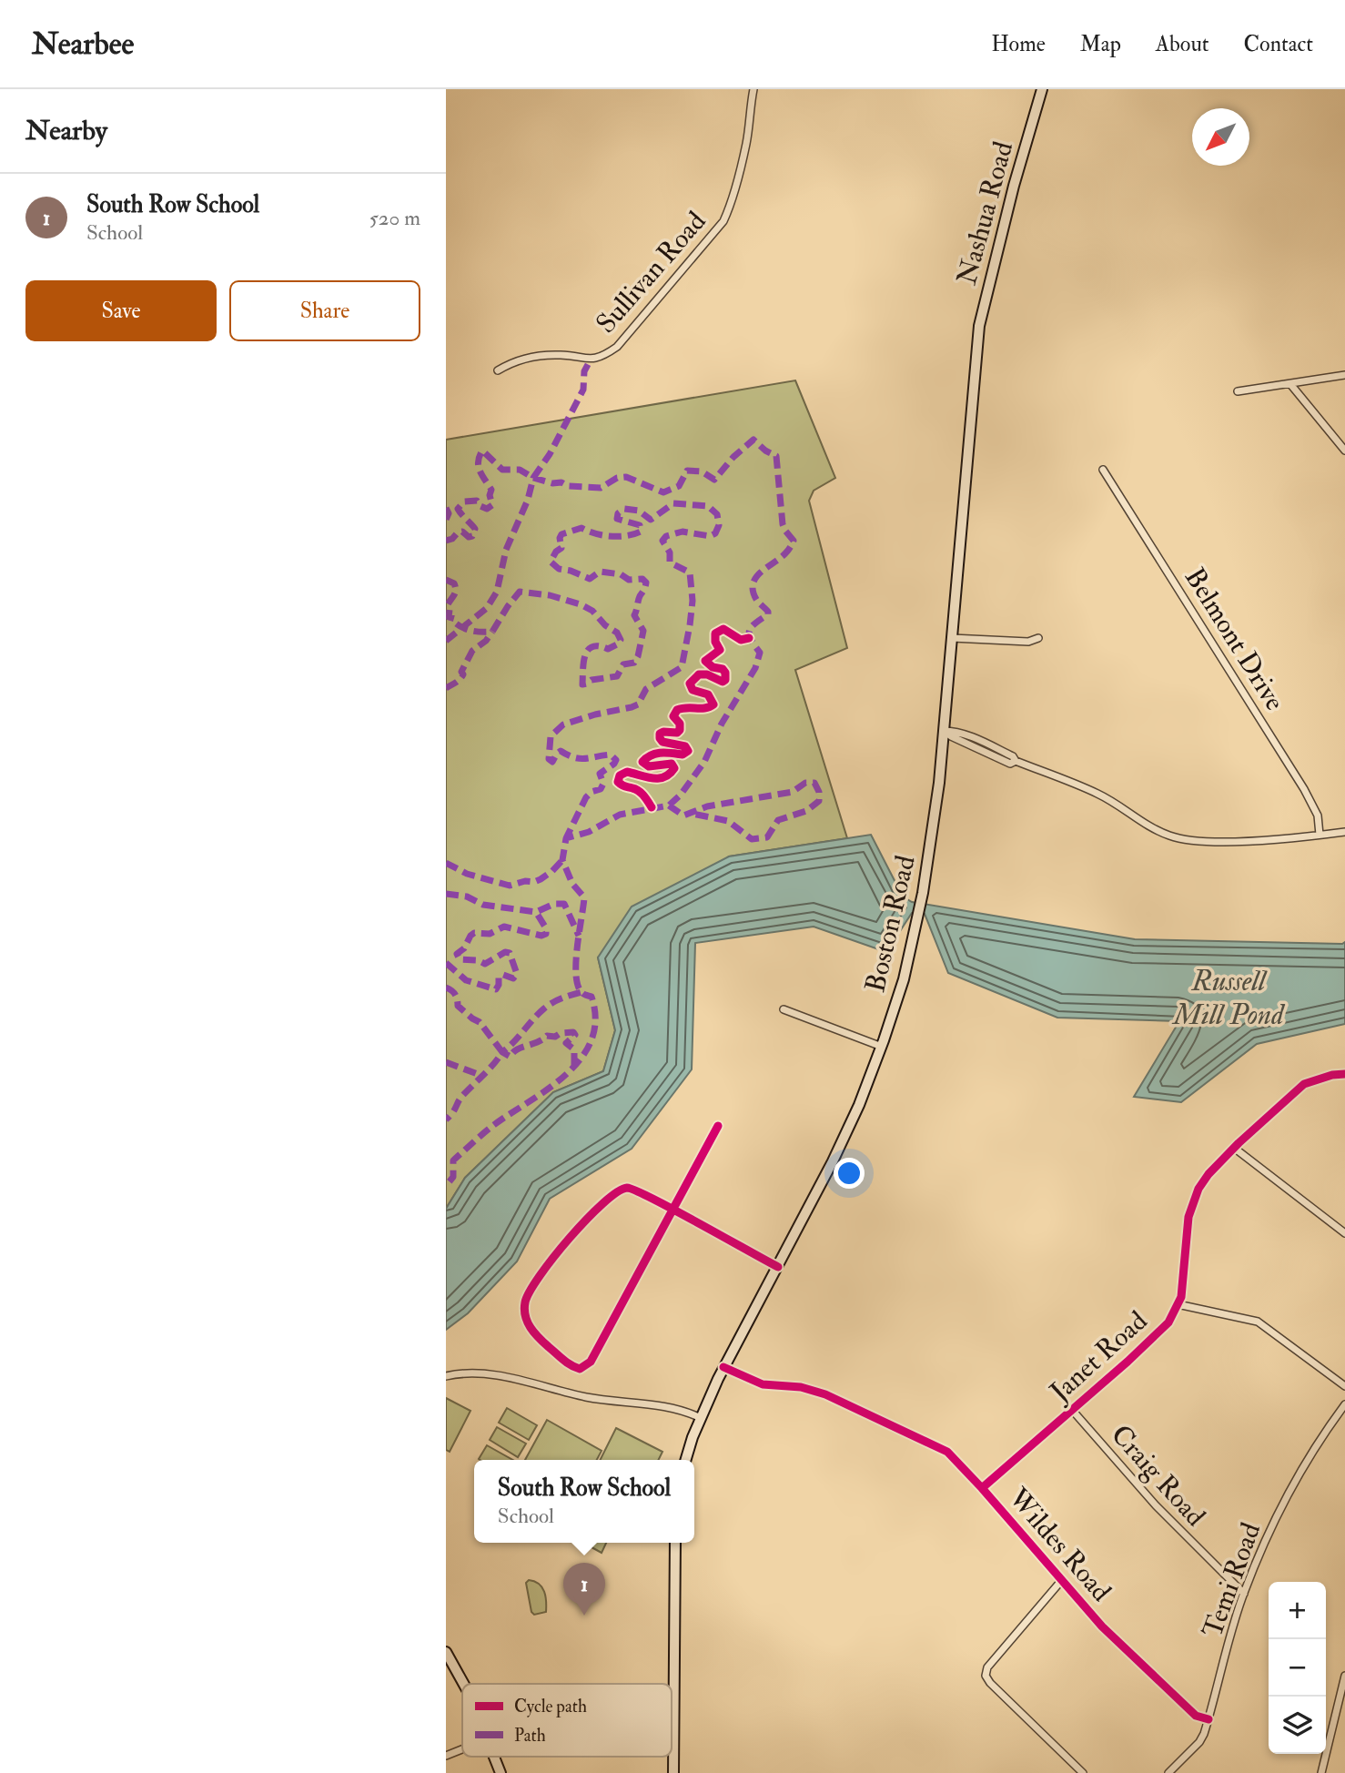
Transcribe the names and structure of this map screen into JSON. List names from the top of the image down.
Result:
{
  "streets": {
    "main road": ["Nashua Road", "Boston Road"],
    "street": [
      "Sullivan Road",
      "Belmont Drive",
      "Janet Road",
      "Craig Road",
      "Wildes Road",
      "Temi Road"
    ]
  },
  "crossings": [
    ["Nashua Road", "Boston Road"],
    ["Boston Road", "Wildes Road"],
    ["Janet Road", "Craig Road"],
    ["Janet Road", "Wildes Road"],
    ["Craig Road", "Temi Road"],
    ["Wildes Road", "Temi Road"]
  ],
  "water": ["Russell Mill Pond"],
  "legend": ["Cycle path", "Path"],
  "north": "bottom left",
  "page": {
    "header": "Nearbee",
    "nav": [
      "Home",
      "Map",
      "About",
      "Contact"
    ],
    "heading": "Nearby",
    "list": [
      {
        "mark": "1",
        "name": "South Row School",
        "note": "School",
        "value": "520 m"
      }
    ],
    "buttons": ["Save", "Share"],
    "popup": ["South Row School", "School"],
    "pins": "1",
    "map_buttons": ["+", "−"]
  }
}
